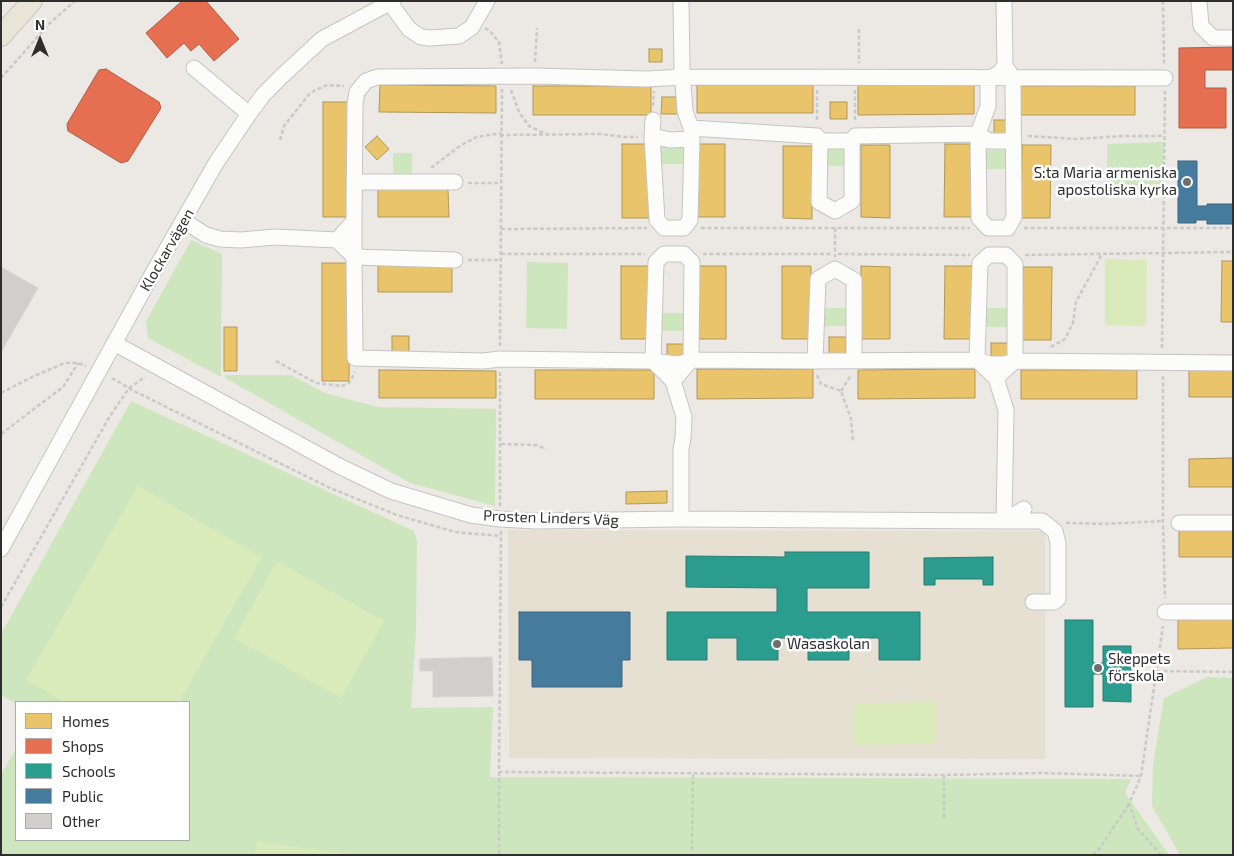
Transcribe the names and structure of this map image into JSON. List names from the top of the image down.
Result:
{
  "streets": {
    "street": ["Klockarvägen", "Prosten Linders Väg"]
  },
  "crossings": [
    ["Klockarvägen", "Prosten Linders Väg"]
  ],
  "places": ["S:ta Maria armeniska apostoliska kyrka", "Wasaskolan", "Skeppets förskola"],
  "legend": [
    "Homes",
    "Shops",
    "Schools",
    "Public",
    "Other"
  ],
  "north": "top"
}
